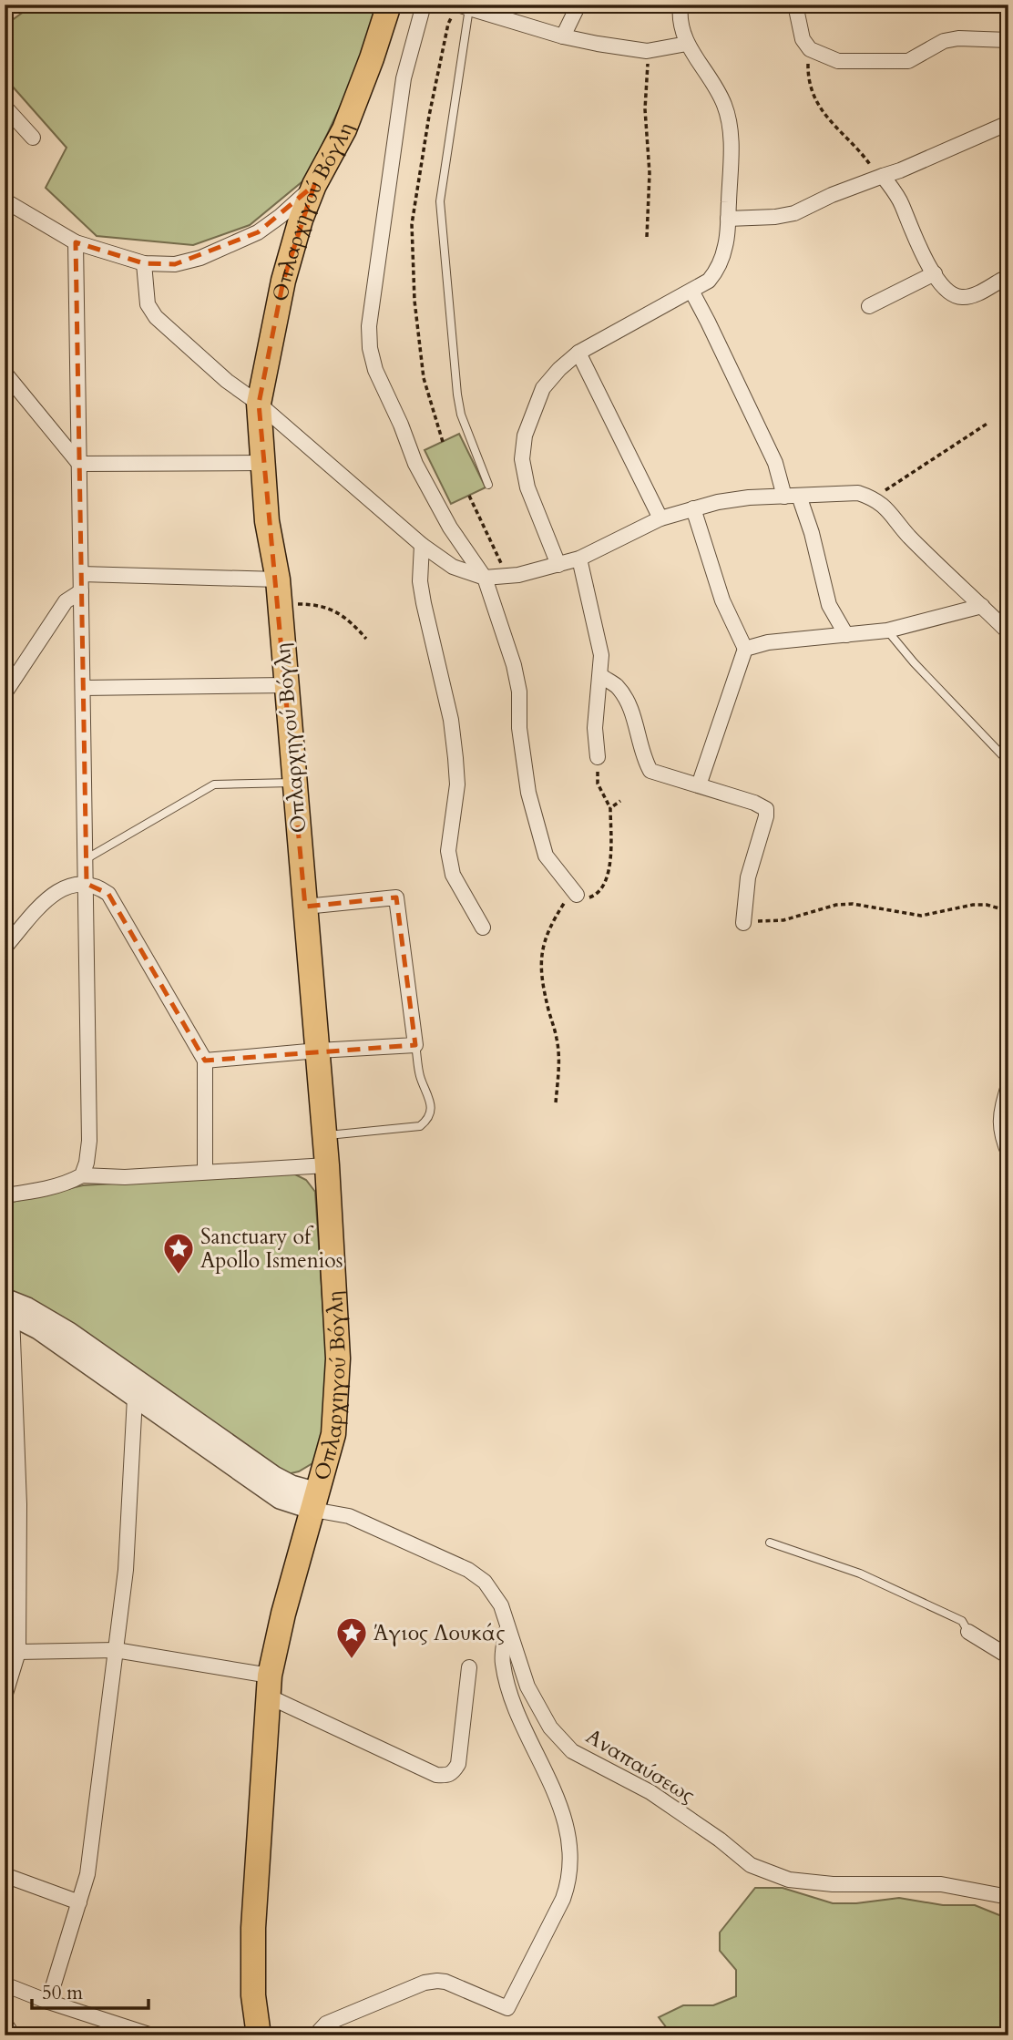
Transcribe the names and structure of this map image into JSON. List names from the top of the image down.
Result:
{
  "streets": {
    "main road": ["Οπλαρχηγού Βόγλη"],
    "street": ["Αναπαύσεως"]
  },
  "crossings": [
    ["Οπλαρχηγού Βόγλη", "Αναπαύσεως"]
  ],
  "places": {
    "place": ["Sanctuary of Apollo Ismenios", "Άγιος Λουκάς"]
  },
  "scale_bar": "50 m"
}
